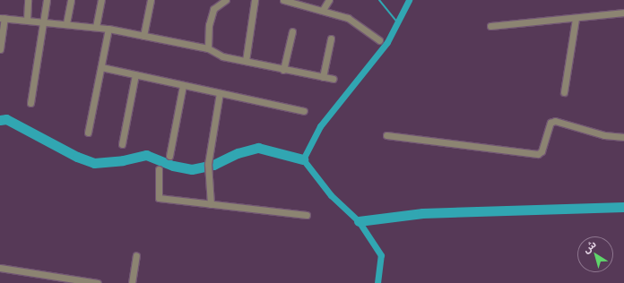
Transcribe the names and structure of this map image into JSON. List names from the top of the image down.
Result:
{
  "north": "top left"
}
